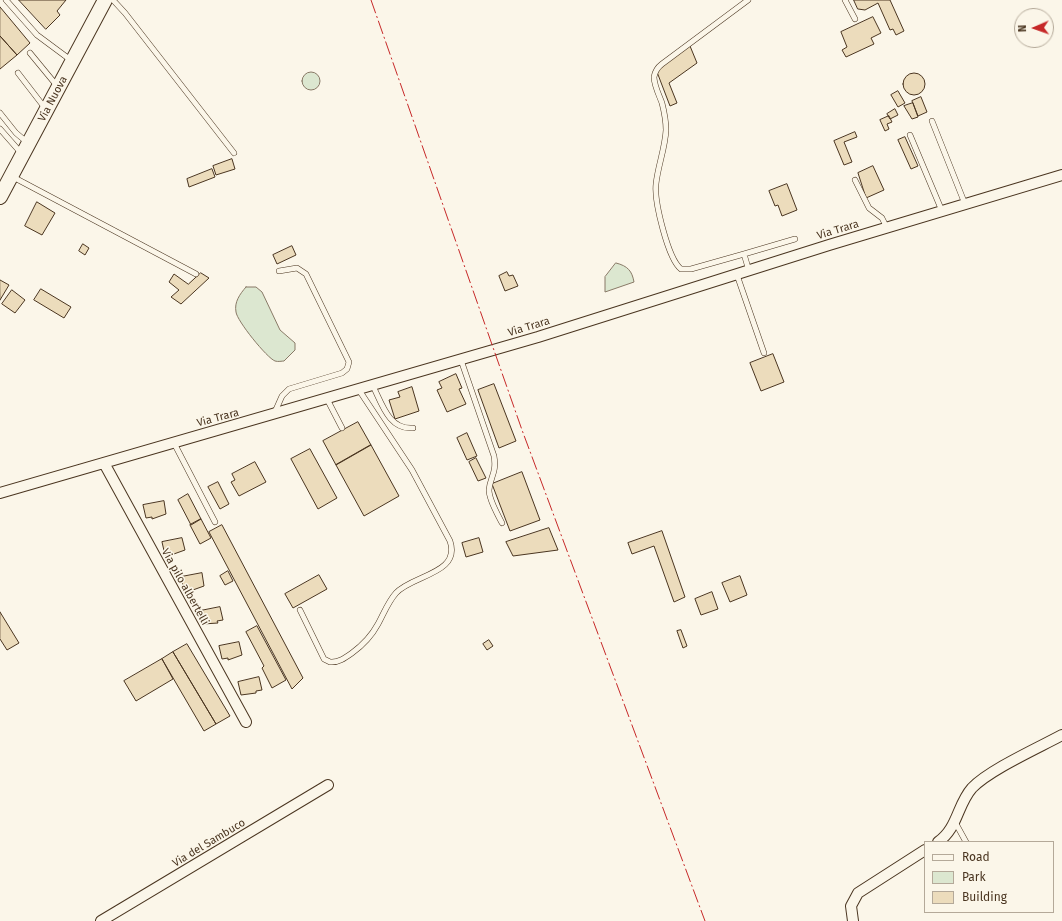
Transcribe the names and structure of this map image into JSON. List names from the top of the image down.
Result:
{
  "streets": {
    "main road": ["Via Nuova"],
    "street": ["Via Trara", "Via pilo albertelli", "Via del Sambuco"]
  },
  "crossings": [
    ["Via Trara", "Via pilo albertelli"]
  ],
  "legend": ["Road", "Park", "Building"],
  "north": "left"
}
